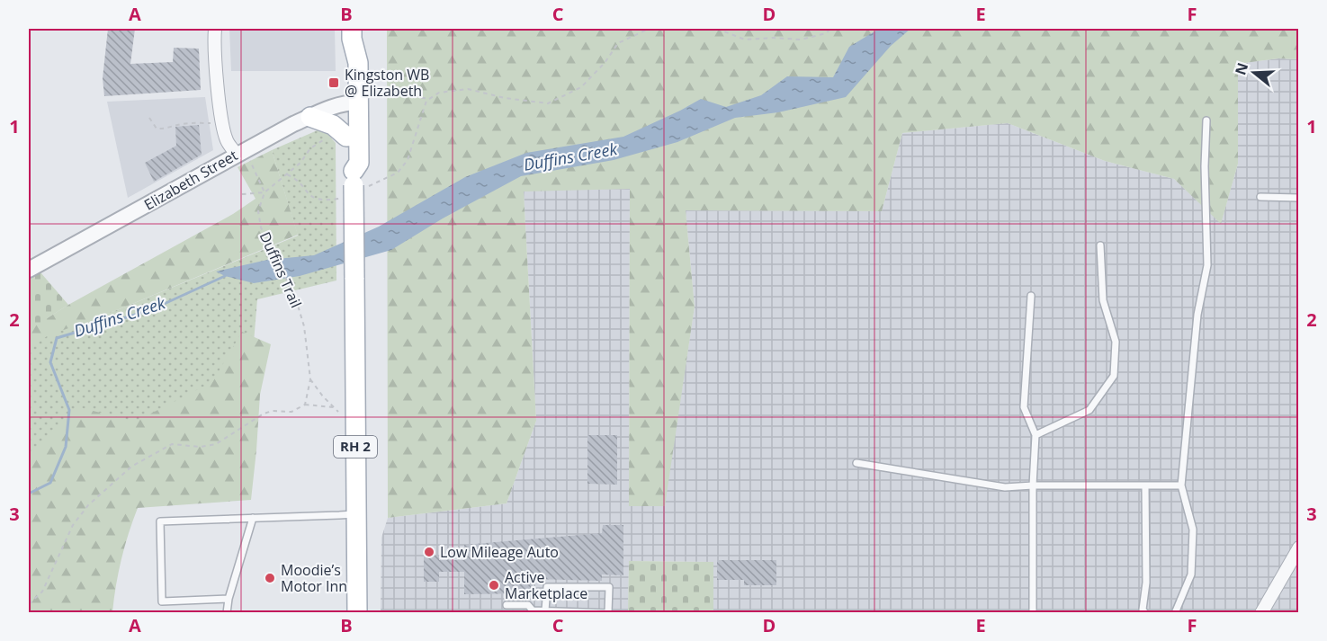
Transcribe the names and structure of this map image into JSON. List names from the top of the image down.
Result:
{
  "streets": {
    "main road": ["RH 2"],
    "street": ["Elizabeth Street"],
    "path": ["Duffins Trail"]
  },
  "crossings": [
    ["Elizabeth Street", "RH 2"]
  ],
  "water": ["Duffins Creek"],
  "places": {
    "transit": ["Kingston WB @ Elizabeth"],
    "other": ["Low Mileage Auto", "Moodie’s Motor Inn", "Active Marketplace"]
  },
  "north": "left",
  "grid": {
    "columns": [
      "A",
      "B",
      "C",
      "D",
      "E",
      "F"
    ],
    "rows": ["1", "2", "3"]
  }
}
